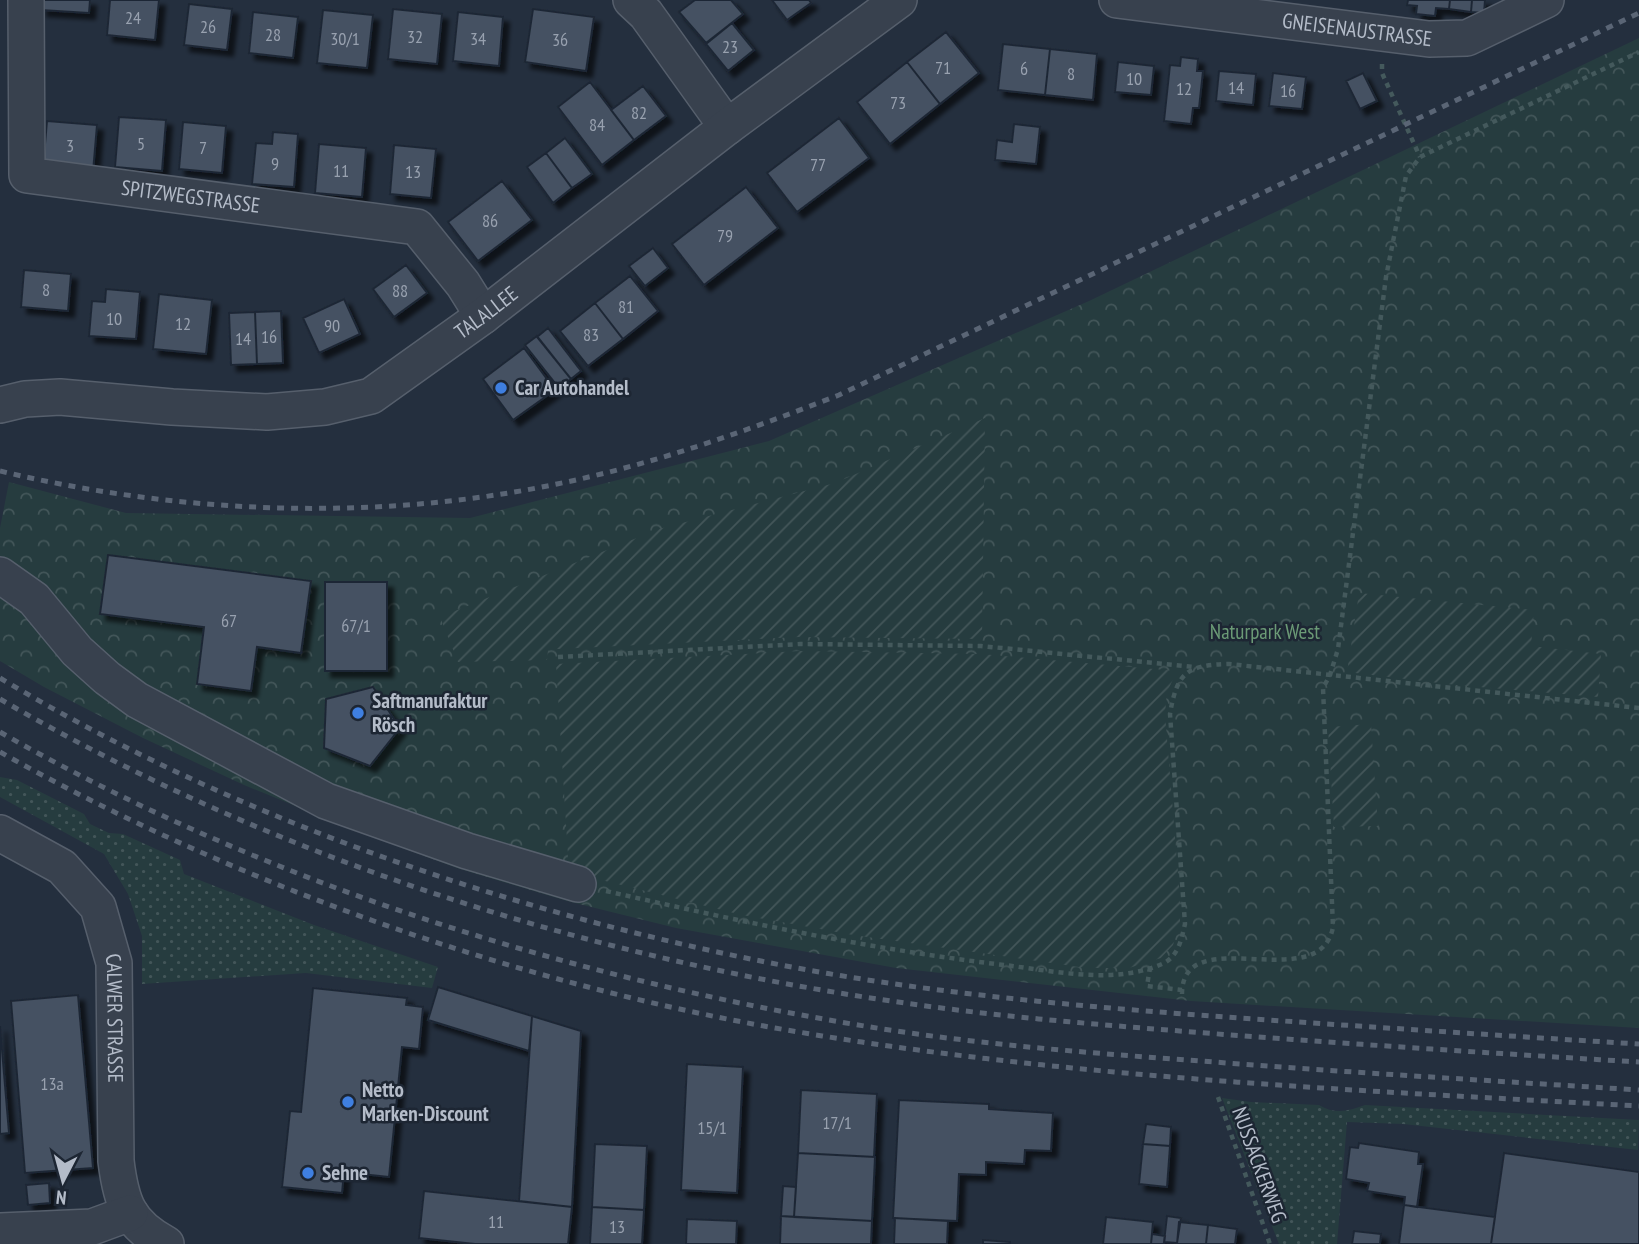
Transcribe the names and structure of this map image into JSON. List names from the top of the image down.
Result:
{
  "streets": {
    "street": [
      "GNEISENAUSTRASSE",
      "SPITZWEGSTRASSE",
      "TALALLEE",
      "CALWER STRASSE"
    ],
    "path": ["NUSSACKERWEG"]
  },
  "crossings": [
    ["SPITZWEGSTRASSE", "TALALLEE"]
  ],
  "parks": ["Naturpark West"],
  "places": [
    "Car Autohandel",
    "Saftmanufaktur Rösch",
    "Netto Marken-Discount",
    "Sehne"
  ],
  "house_numbers": [
    "24",
    "26",
    "28",
    "32",
    "30/1",
    "34",
    "36",
    "23",
    "71",
    "6",
    "8",
    "10",
    "14",
    "12",
    "16",
    "73",
    "82",
    "84",
    "5",
    "3",
    "7",
    "9",
    "77",
    "11",
    "13",
    "86",
    "79",
    "8",
    "88",
    "81",
    "10",
    "12",
    "90",
    "83",
    "16",
    "14",
    "67",
    "67/1",
    "13a",
    "17/1",
    "15/1",
    "11",
    "13"
  ],
  "north": "bottom"
}
